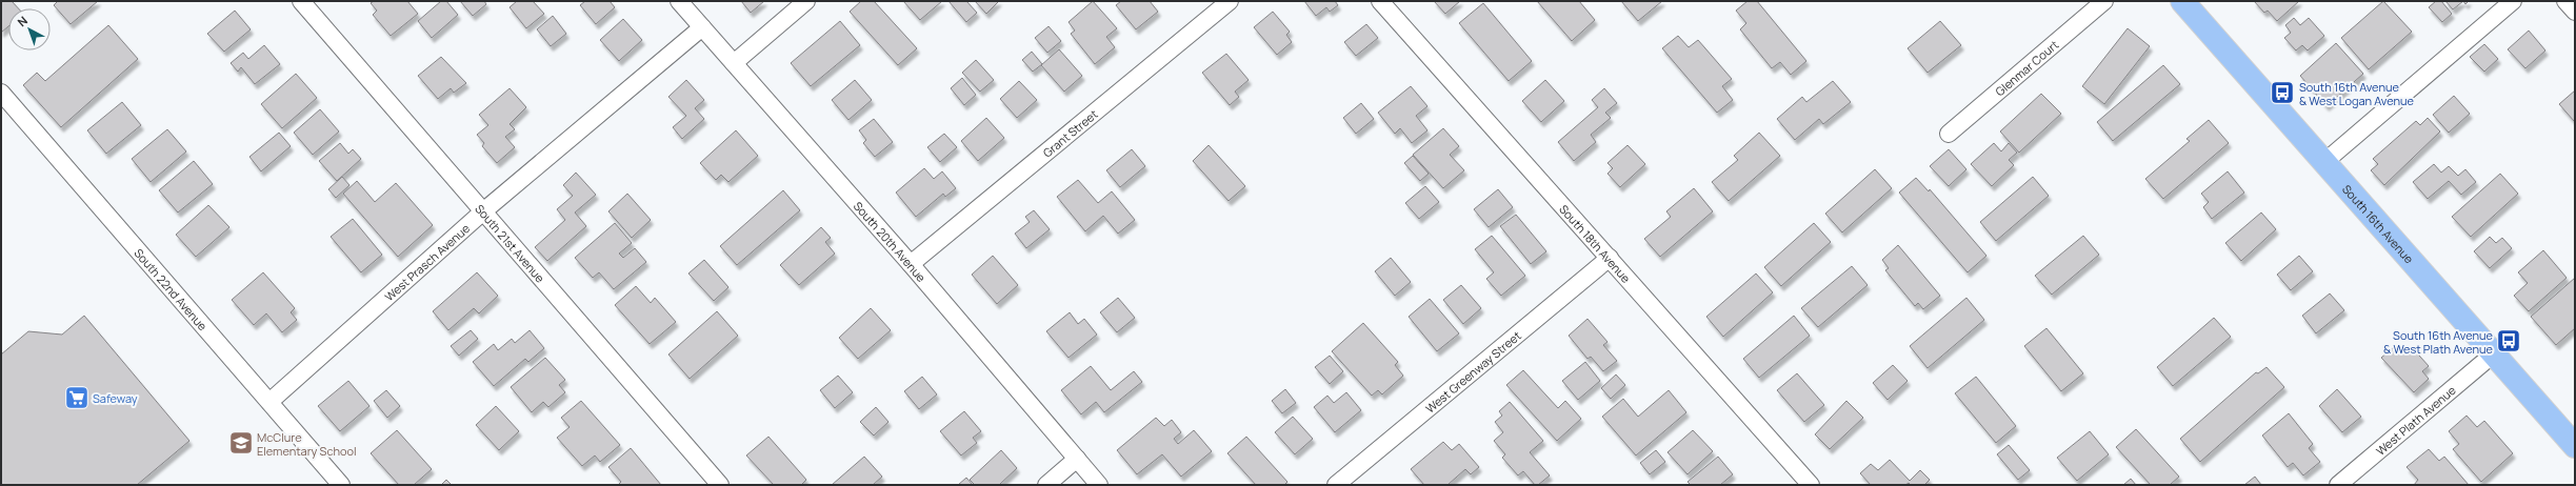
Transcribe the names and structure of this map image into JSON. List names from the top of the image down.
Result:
{
  "streets": {
    "main road": ["South 16th Avenue"],
    "street": [
      "Glenmar Court",
      "Grant Street",
      "South 20th Avenue",
      "South 21st Avenue",
      "South 18th Avenue",
      "West Prasch Avenue",
      "South 22nd Avenue",
      "West Greenway Street",
      "West Plath Avenue"
    ]
  },
  "crossings": [
    ["Grant Street", "South 20th Avenue"],
    ["South 16th Avenue", "West Plath Avenue"],
    ["South 20th Avenue", "West Prasch Avenue"],
    ["South 21st Avenue", "West Prasch Avenue"],
    ["South 18th Avenue", "West Greenway Street"],
    ["West Prasch Avenue", "South 22nd Avenue"]
  ],
  "places": {
    "bus stop": ["South 16th Avenue & West Logan Avenue", "South 16th Avenue & West Plath Avenue"],
    "supermarket": ["Safeway"],
    "school or university": ["McClure Elementary School"]
  },
  "north": "top left"
}
